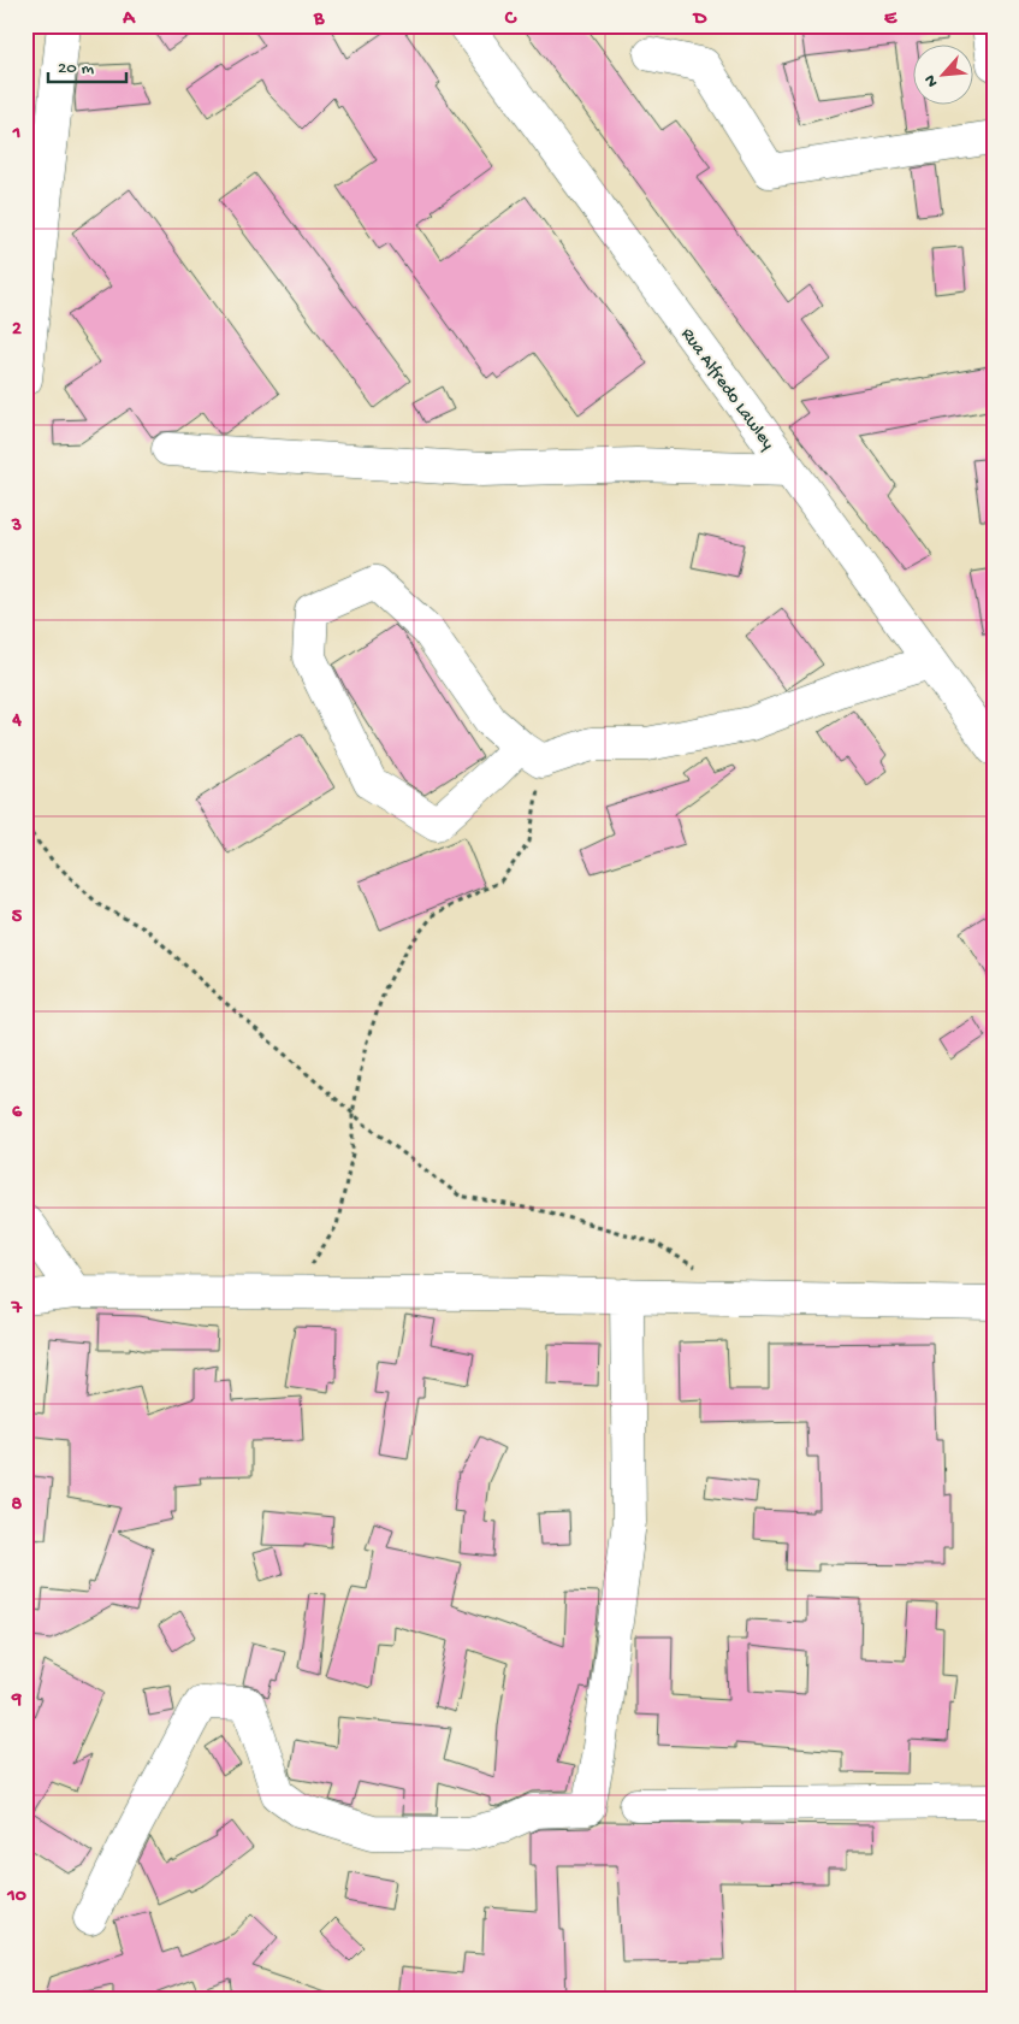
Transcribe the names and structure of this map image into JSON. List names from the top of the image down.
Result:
{
  "streets": {
    "street": ["Rua Alfredo Lawley"]
  },
  "scale_bar": "20 m",
  "north": "bottom left",
  "grid": {
    "columns": [
      "A",
      "B",
      "C",
      "D",
      "E"
    ],
    "rows": [
      "1",
      "2",
      "3",
      "4",
      "5",
      "6",
      "7",
      "8",
      "9",
      "10"
    ]
  }
}
